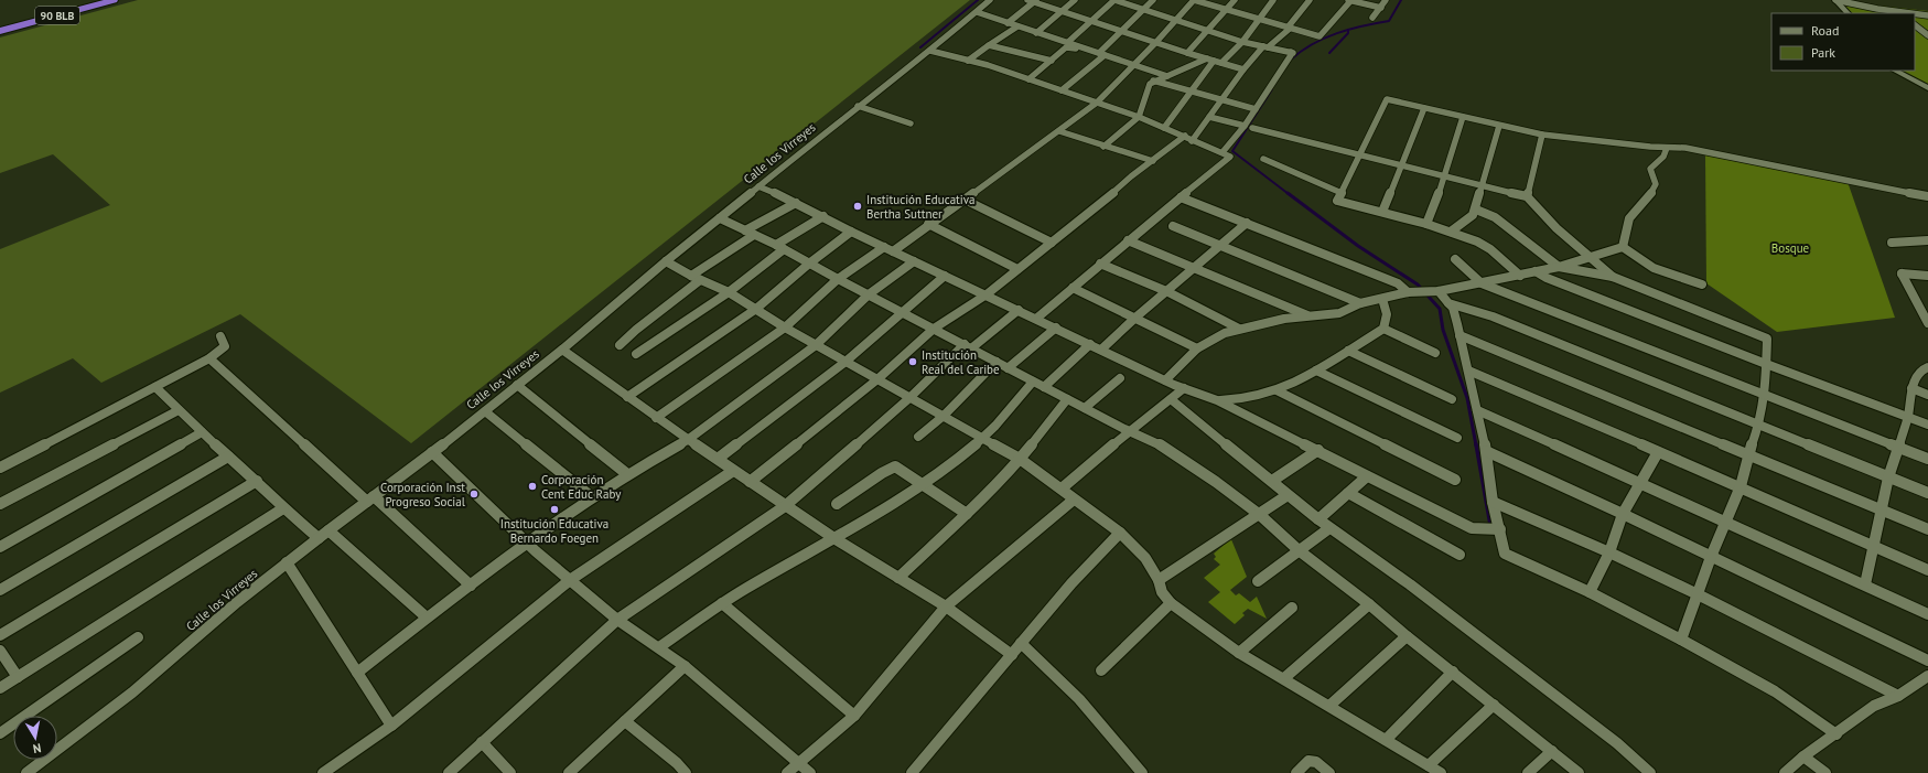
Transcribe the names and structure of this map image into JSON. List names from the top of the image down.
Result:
{
  "streets": {
    "highway": ["90 BLB"],
    "street": ["Calle los Virreyes"]
  },
  "parks": ["Bosque"],
  "places": [
    "Institución Educativa Bertha Suttner",
    "Institución Real del Caribe",
    "Corporación Cent Educ Raby",
    "Corporación Inst Progreso Social",
    "Institución Educativa Bernardo Foegen"
  ],
  "legend": ["Road", "Park"],
  "north": "bottom"
}
